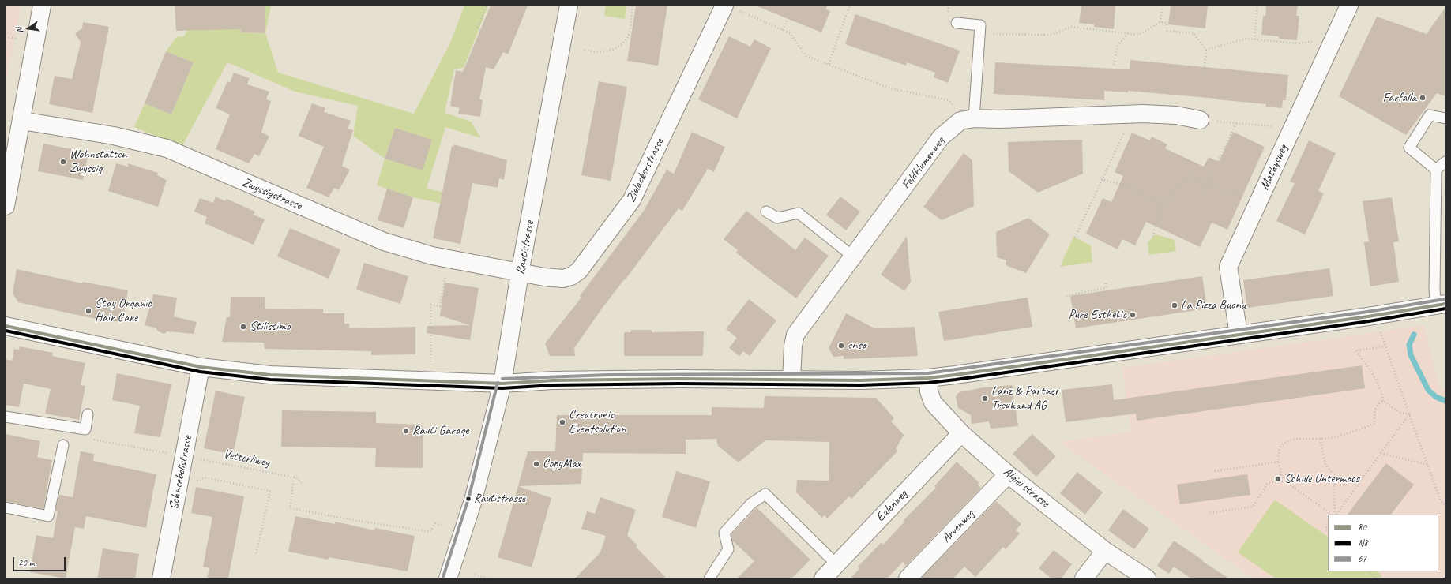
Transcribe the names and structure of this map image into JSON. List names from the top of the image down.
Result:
{
  "streets": {
    "street": [
      "Feldblumenweg",
      "Mathysweg",
      "Zielackerstrasse",
      "Zwyssigstrasse",
      "Rautistrasse",
      "Schneebelistrasse",
      "Algierstrasse",
      "Eulenweg",
      "Arvenweg"
    ],
    "path": ["Vetterliweg"]
  },
  "crossings": [
    ["Zielackerstrasse", "Zwyssigstrasse"],
    ["Zielackerstrasse", "Rautistrasse"],
    ["Zwyssigstrasse", "Rautistrasse"],
    ["Algierstrasse", "Eulenweg"],
    ["Algierstrasse", "Arvenweg"]
  ],
  "places": [
    "Farfalla",
    "Wohnstätten Zwyssig",
    "La Pizza Buona",
    "Stay Organic Hair Care",
    "Pure Esthetic",
    "Stilissimo",
    "enso",
    "Lanz & Partner Treuhand AG",
    "Creatronic Eventsolution",
    "Rauti Garage",
    "CopyMax",
    "Schule Untermoos",
    "Rautistrasse"
  ],
  "lines": ["transit line 67", "transit line 80", "transit line N8"],
  "legend": ["80", "N8", "67"],
  "scale_bar": "20 m",
  "north": "left"
}
